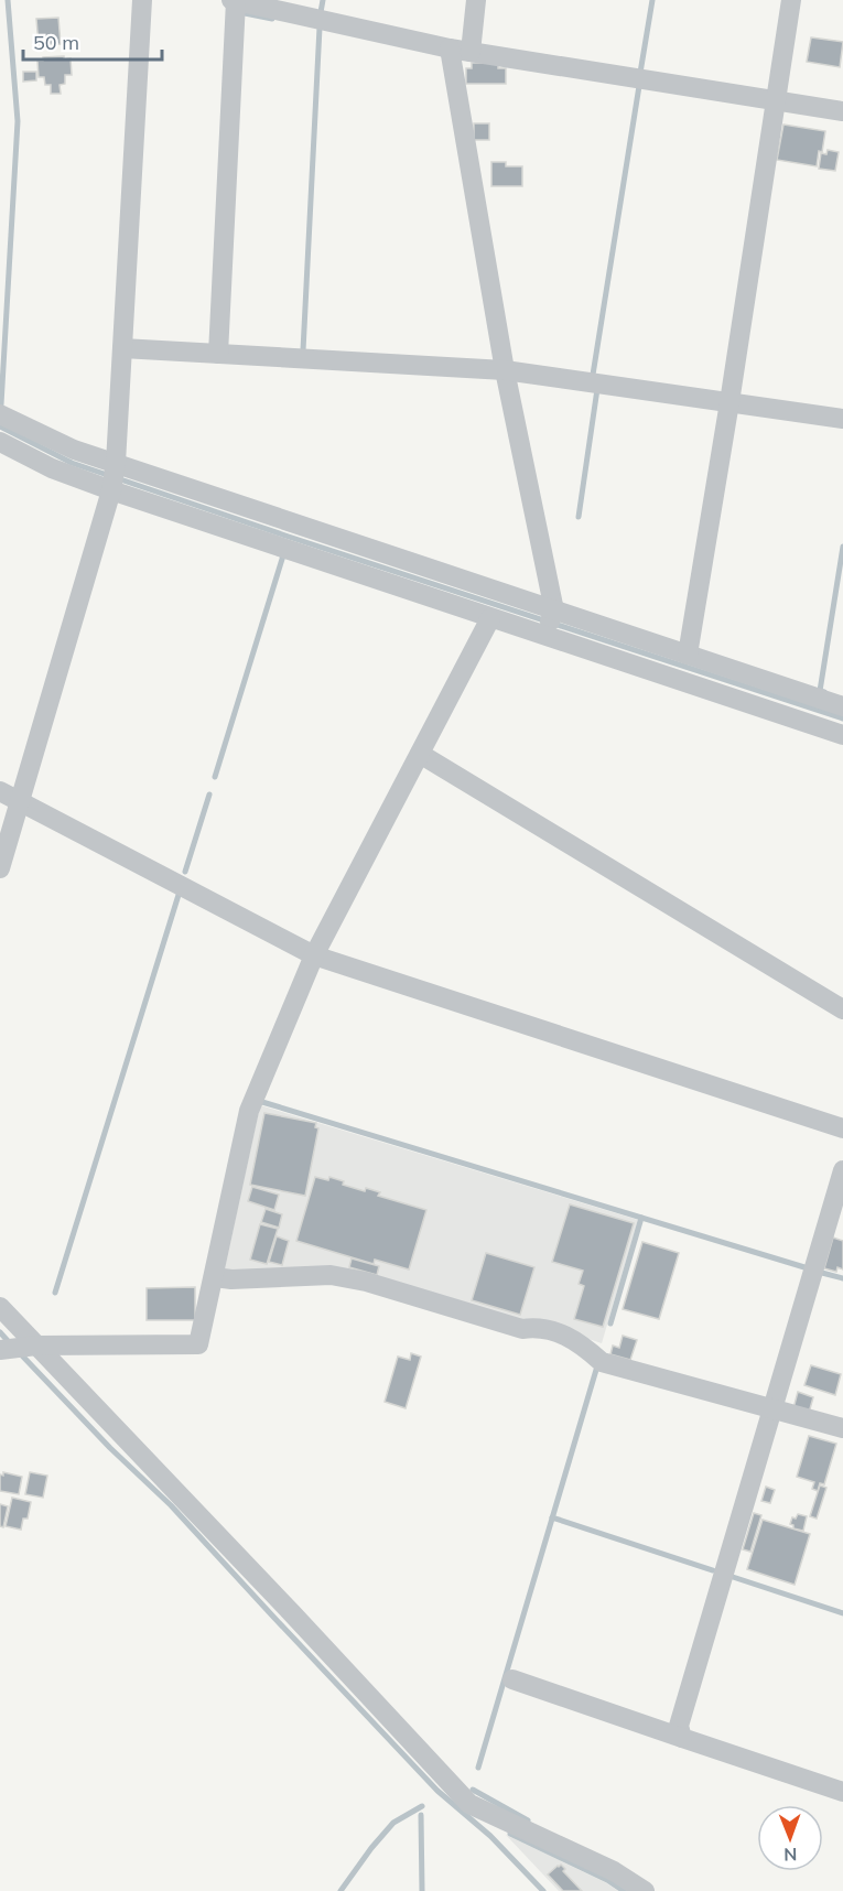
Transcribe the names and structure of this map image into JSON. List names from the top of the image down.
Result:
{
  "scale_bar": "50 m",
  "north": "bottom"
}
